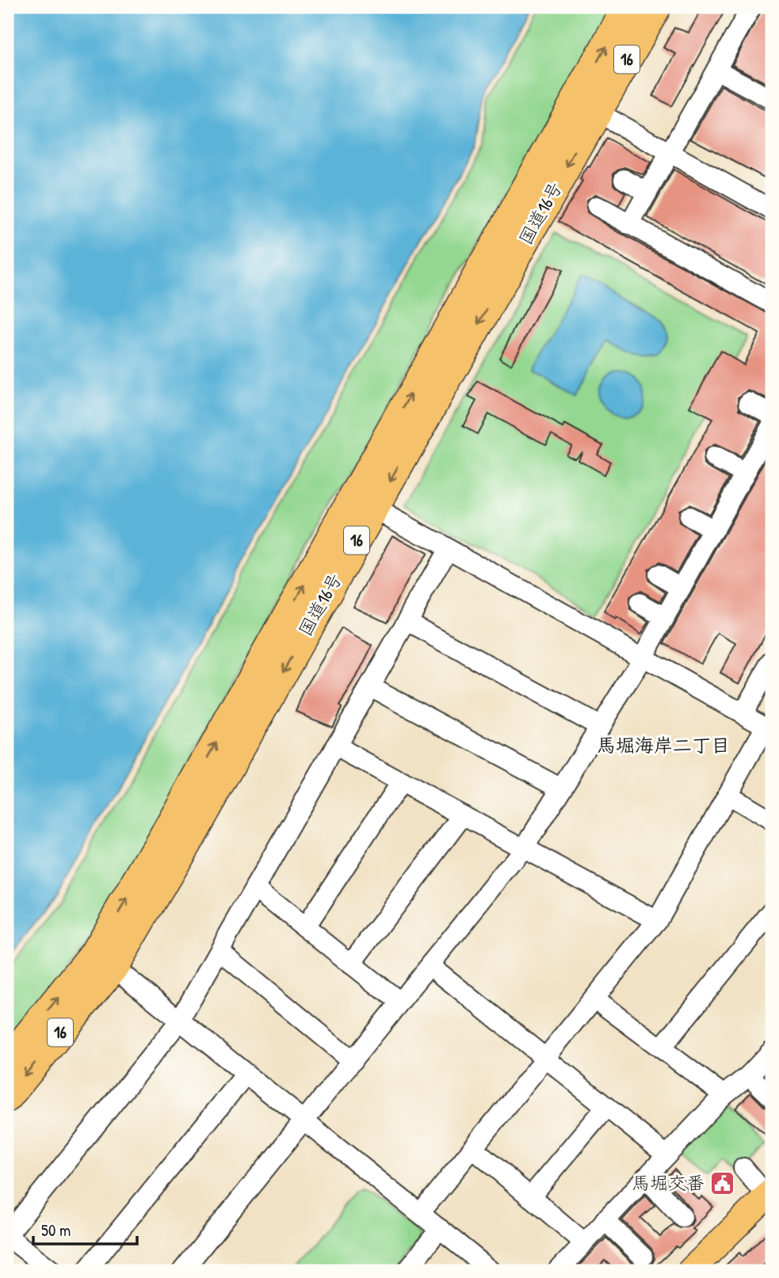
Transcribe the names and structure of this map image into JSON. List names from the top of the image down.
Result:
{
  "streets": {
    "highway": ["16", "国道16号"]
  },
  "districts": ["馬堀海岸二丁目"],
  "places": {
    "public building": ["馬堀交番"]
  },
  "scale_bar": "50 m"
}
